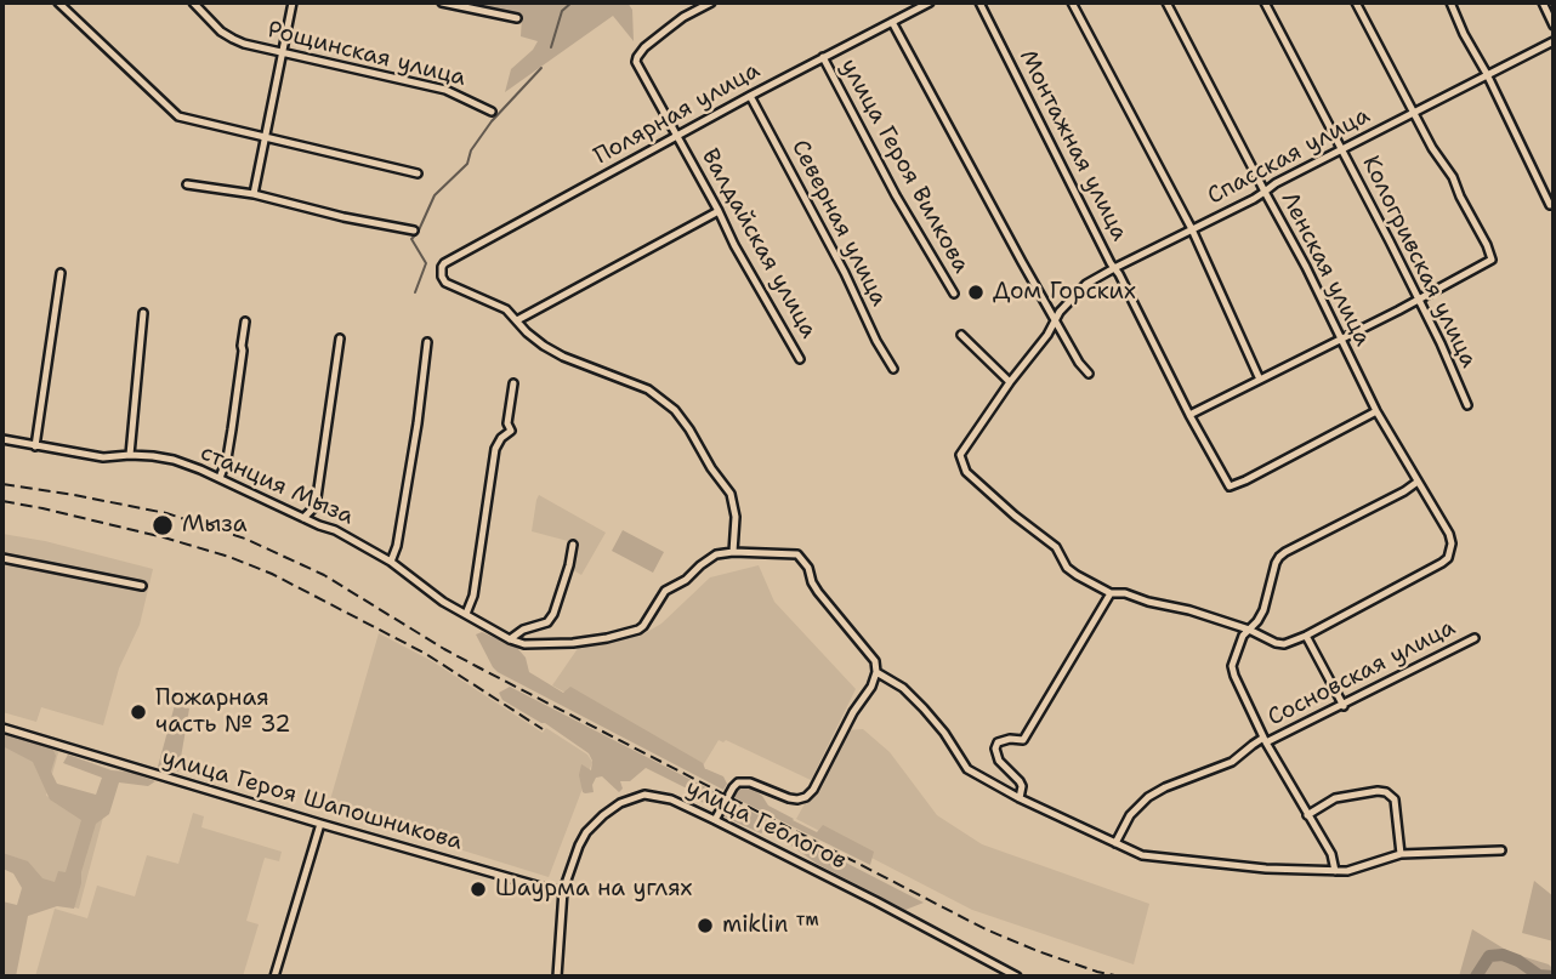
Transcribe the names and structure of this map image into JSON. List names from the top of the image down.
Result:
{
  "streets": {
    "street": [
      "Рощинская улица",
      "Полярная улица",
      "Монтажная улица",
      "Спасская улица",
      "улица Героя Вилкова",
      "Северная улица",
      "Валдайская улица",
      "Кологривская улица",
      "Ленская улица",
      "станция Мыза",
      "Сосновская улица",
      "улица Героя Шапошникова",
      "улица Геологов"
    ]
  },
  "crossings": [
    ["Полярная улица", "улица Героя Вилкова"],
    ["Полярная улица", "Северная улица"],
    ["Полярная улица", "Валдайская улица"],
    ["Монтажная улица", "Спасская улица"],
    ["Монтажная улица", "Ленская улица"],
    ["Спасская улица", "Кологривская улица"],
    ["Спасская улица", "Ленская улица"],
    ["улица Героя Шапошникова", "улица Геологов"]
  ],
  "places": [
    "Дом Горских",
    "Мыза",
    "Пожарная часть № 32",
    "Шаурма на углях",
    "miklin ™"
  ]
}
